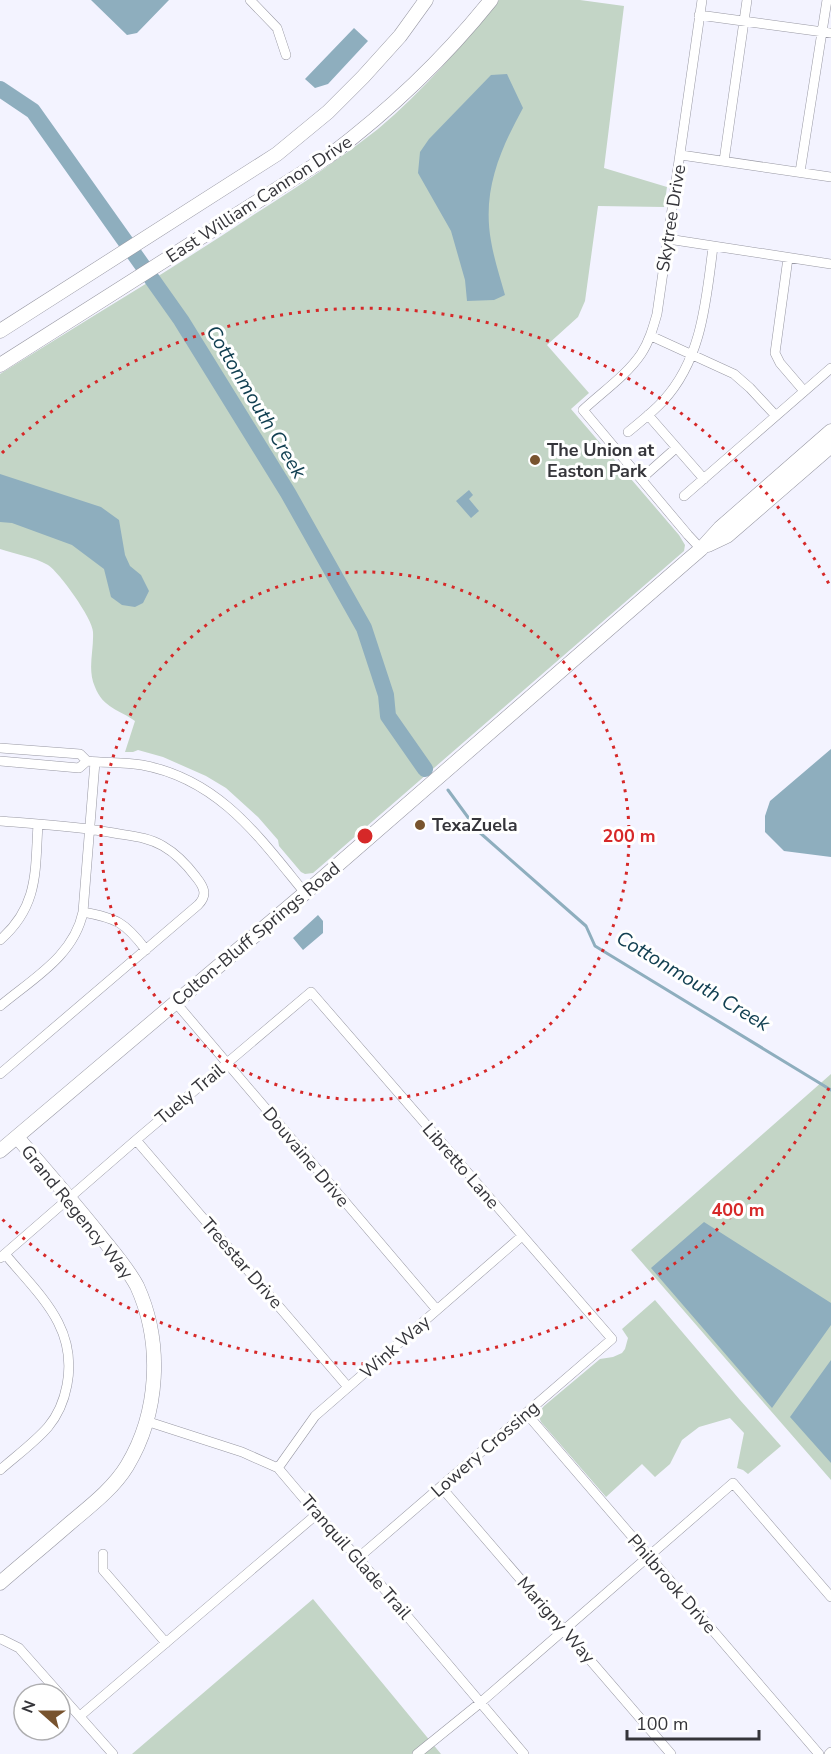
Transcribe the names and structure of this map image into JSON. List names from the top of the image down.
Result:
{
  "streets": {
    "street": [
      "East William Cannon Drive",
      "Skytree Drive",
      "Colton-Bluff Springs Road",
      "Tuely Trail",
      "Douvaine Drive",
      "Libretto Lane",
      "Grand Regency Way",
      "Treestar Drive",
      "Wink Way",
      "Lowery Crossing",
      "Tranquil Glade Trail",
      "Philbrook Drive",
      "Marigny Way"
    ]
  },
  "crossings": [
    ["Colton-Bluff Springs Road", "Douvaine Drive"],
    ["Colton-Bluff Springs Road", "Grand Regency Way"],
    ["Tuely Trail", "Douvaine Drive"],
    ["Tuely Trail", "Libretto Lane"],
    ["Tuely Trail", "Grand Regency Way"],
    ["Tuely Trail", "Treestar Drive"],
    ["Douvaine Drive", "Wink Way"],
    ["Libretto Lane", "Wink Way"],
    ["Libretto Lane", "Lowery Crossing"],
    ["Grand Regency Way", "Tranquil Glade Trail"],
    ["Treestar Drive", "Wink Way"],
    ["Wink Way", "Tranquil Glade Trail"],
    ["Lowery Crossing", "Tranquil Glade Trail"],
    ["Lowery Crossing", "Philbrook Drive"],
    ["Lowery Crossing", "Marigny Way"]
  ],
  "water": ["Cottonmouth Creek"],
  "places": ["The Union at Easton Park", "TexaZuela"],
  "scale_bar": "100 m",
  "north": "left",
  "rings": ["200 m", "400 m"]
}
